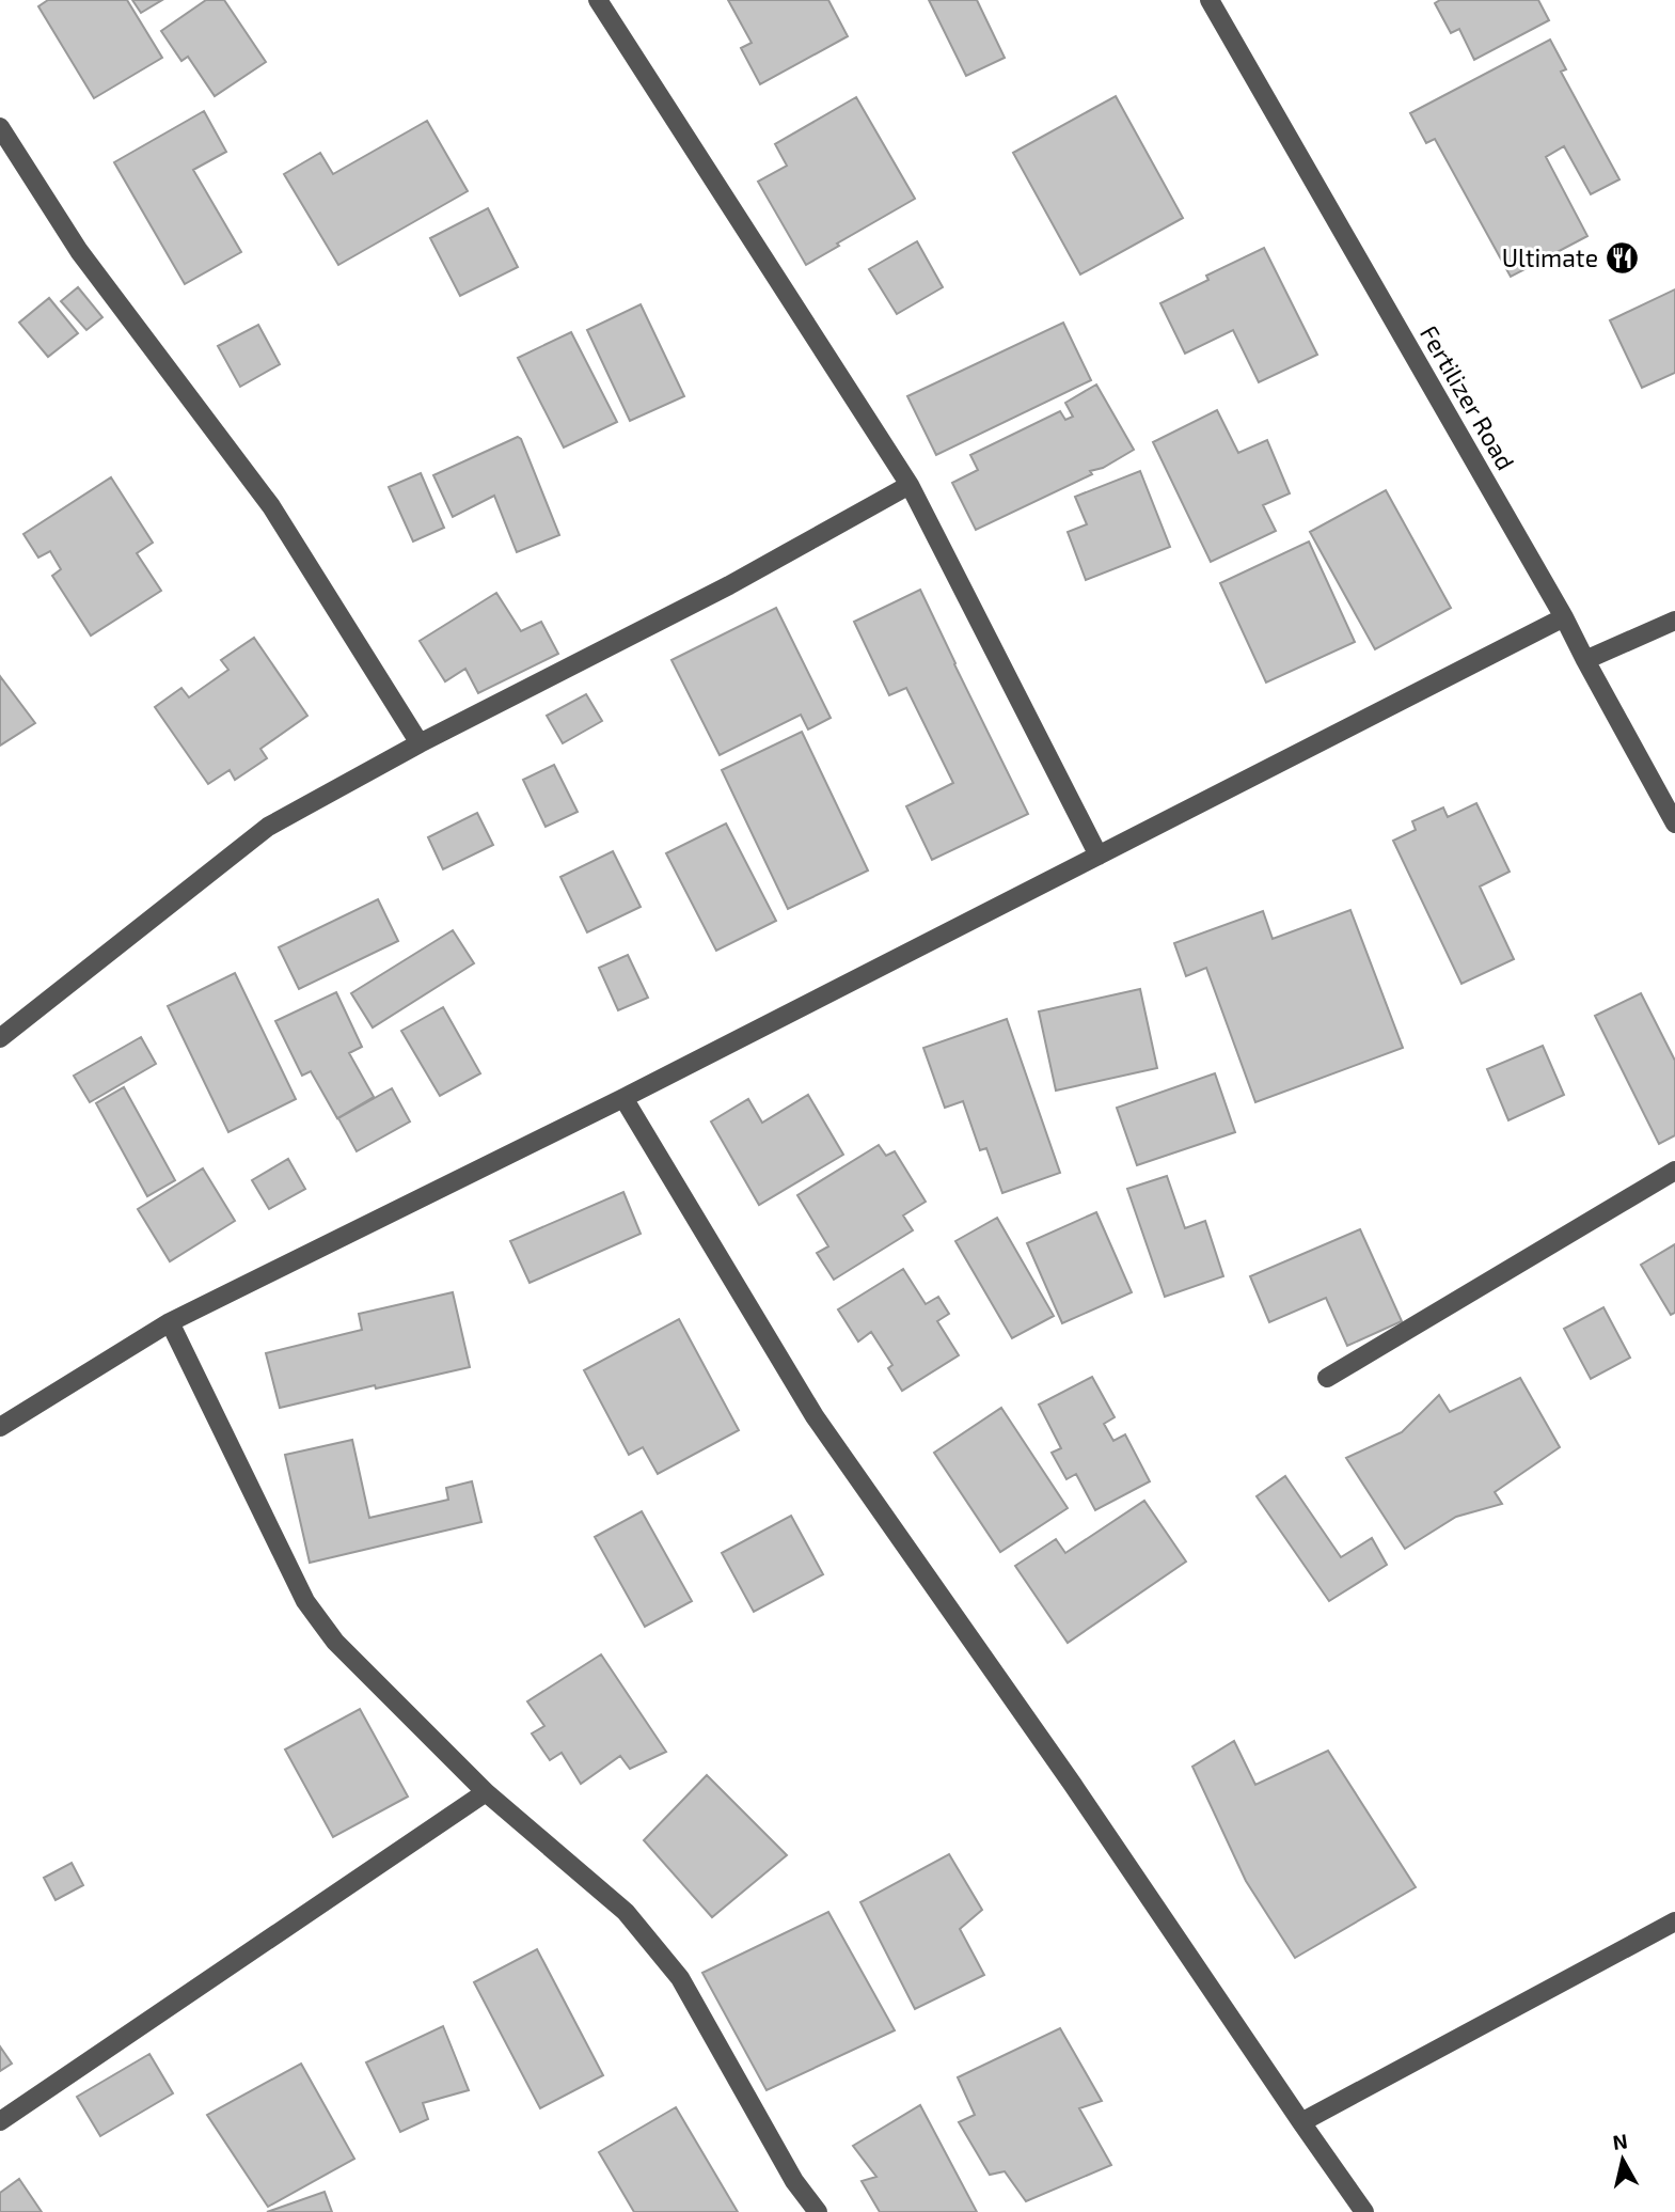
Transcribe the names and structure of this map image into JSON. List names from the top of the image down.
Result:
{
  "streets": {
    "street": ["Fertilizer Road"]
  },
  "places": {
    "restaurant": ["Ultimate"]
  },
  "north": "top"
}
